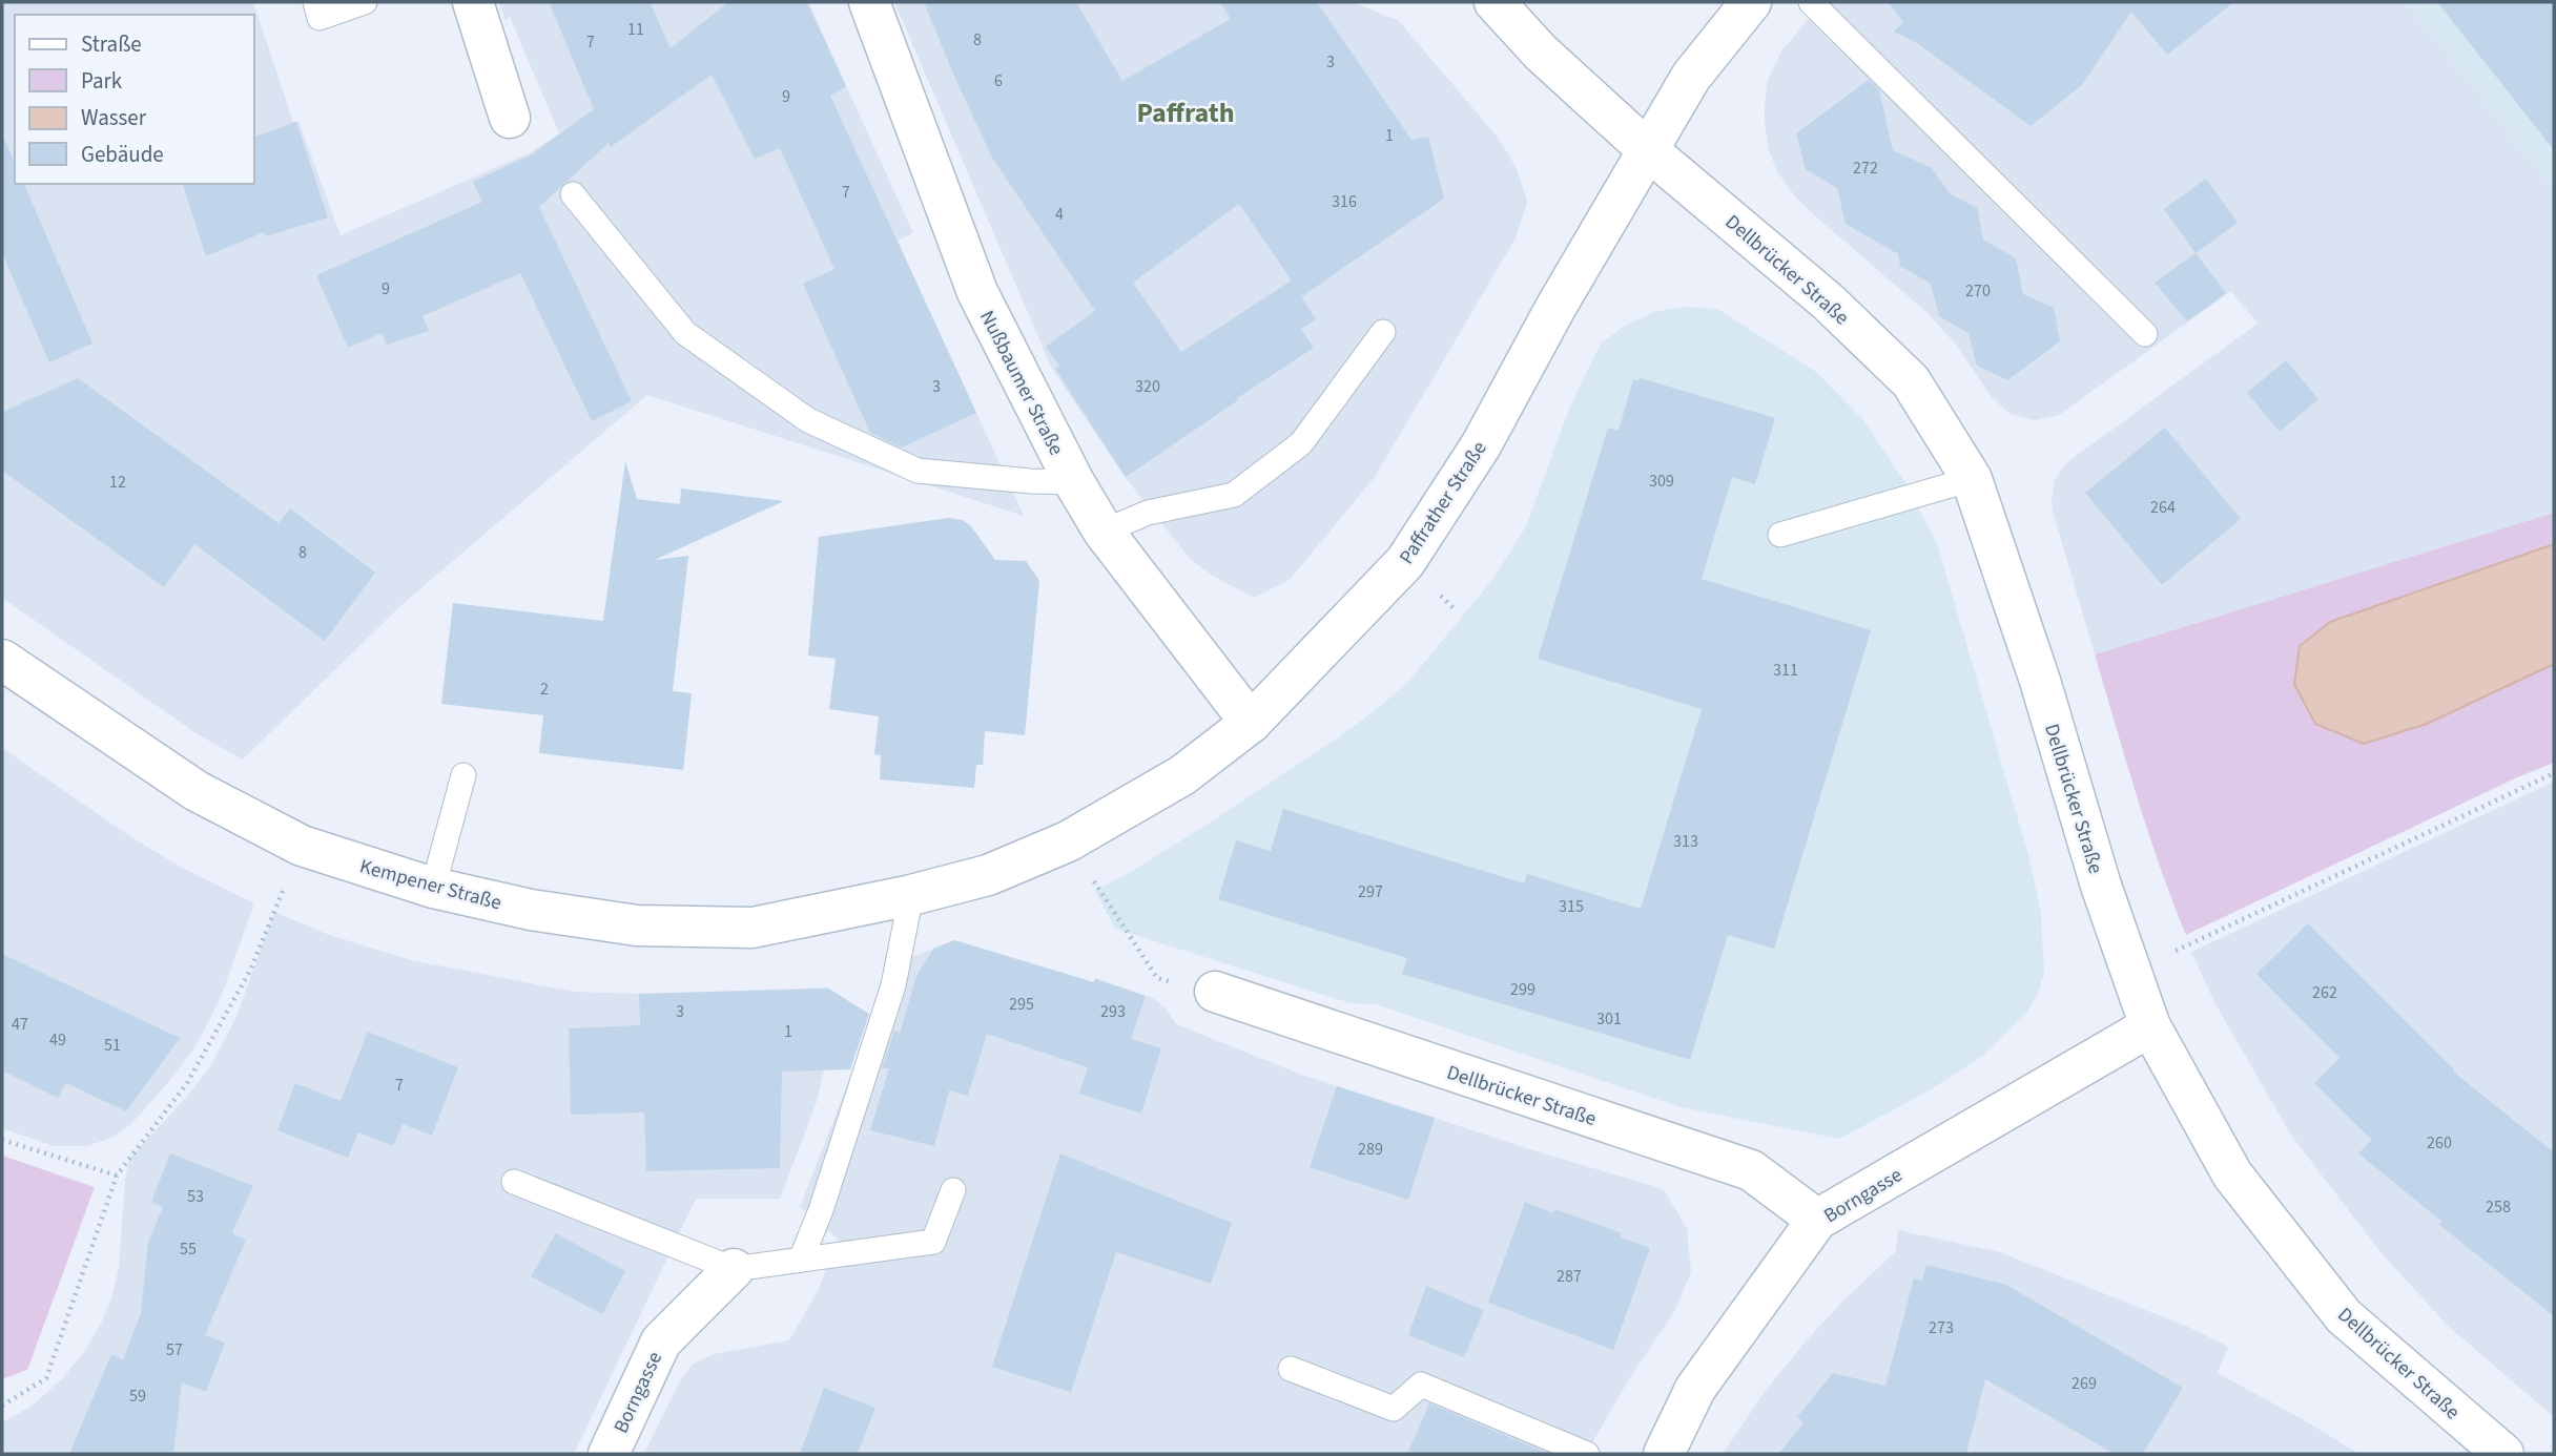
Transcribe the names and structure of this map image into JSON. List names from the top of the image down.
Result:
{
  "streets": {
    "main road": [
      "Dellbrücker Straße",
      "Nußbaumer Straße",
      "Paffrather Straße",
      "Kempener Straße",
      "Borngasse"
    ]
  },
  "crossings": [
    ["Dellbrücker Straße", "Paffrather Straße"],
    ["Dellbrücker Straße", "Borngasse"],
    ["Nußbaumer Straße", "Paffrather Straße"],
    ["Paffrather Straße", "Kempener Straße"]
  ],
  "districts": ["Paffrath"],
  "house_numbers": [
    "11",
    "8",
    "7",
    "3",
    "6",
    "9",
    "1",
    "272",
    "7",
    "316",
    "4",
    "9",
    "270",
    "3",
    "320",
    "309",
    "12",
    "264",
    "8",
    "311",
    "2",
    "313",
    "297",
    "315",
    "299",
    "262",
    "295",
    "3",
    "293",
    "301",
    "47",
    "1",
    "49",
    "51",
    "7",
    "260",
    "289",
    "53",
    "258",
    "55",
    "287",
    "273",
    "57",
    "269",
    "59"
  ],
  "legend": [
    "Straße",
    "Park",
    "Wasser",
    "Gebäude"
  ]
}
